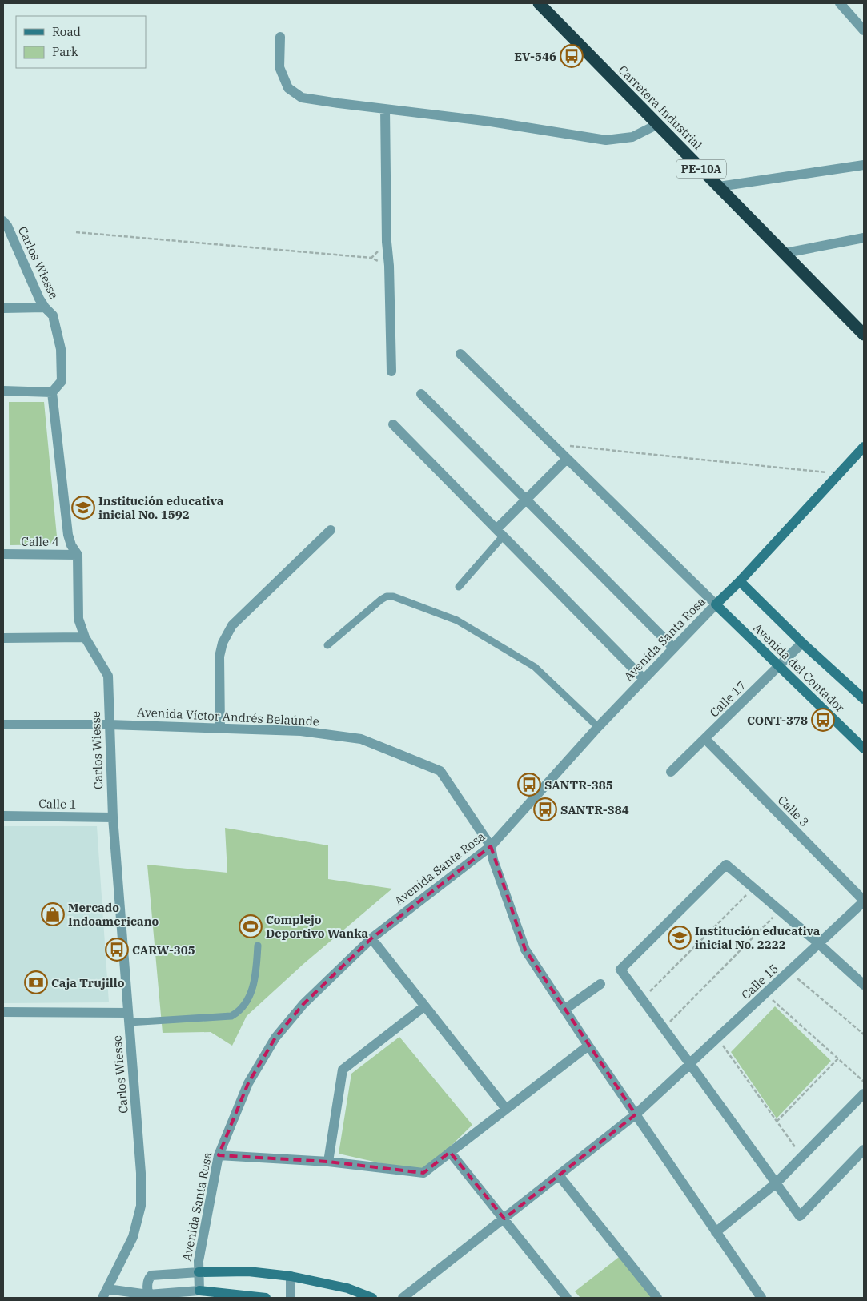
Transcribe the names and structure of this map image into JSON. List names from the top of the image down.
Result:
{
  "streets": {
    "highway": ["Carretera Industrial", "PE-10A"],
    "street": [
      "Carlos Wiesse",
      "Calle 4",
      "Avenida Santa Rosa",
      "Avenida del Contador",
      "Calle 17",
      "Avenida Víctor Andrés Belaúnde",
      "Calle 1",
      "Calle 3",
      "Calle 15"
    ]
  },
  "crossings": [
    ["Carlos Wiesse", "Calle 4"],
    ["Carlos Wiesse", "Avenida Víctor Andrés Belaúnde"],
    ["Carlos Wiesse", "Calle 1"],
    ["Avenida Santa Rosa", "Avenida del Contador"],
    ["Avenida Santa Rosa", "Avenida Víctor Andrés Belaúnde"],
    ["Avenida del Contador", "Calle 17"],
    ["Calle 17", "Calle 3"],
    ["Calle 3", "Calle 15"]
  ],
  "places": {
    "bus stop": [
      "EV-546",
      "CONT-378",
      "SANTR-385",
      "SANTR-384",
      "CARW-305"
    ],
    "school or university": ["Institución educativa inicial No. 1592", "Institución educativa inicial No. 2222"],
    "shop": ["Mercado Indoamericano"],
    "sports": ["Complejo Deportivo Wanka"],
    "bank": ["Caja Trujillo"]
  },
  "legend": ["Road", "Park"]
}
